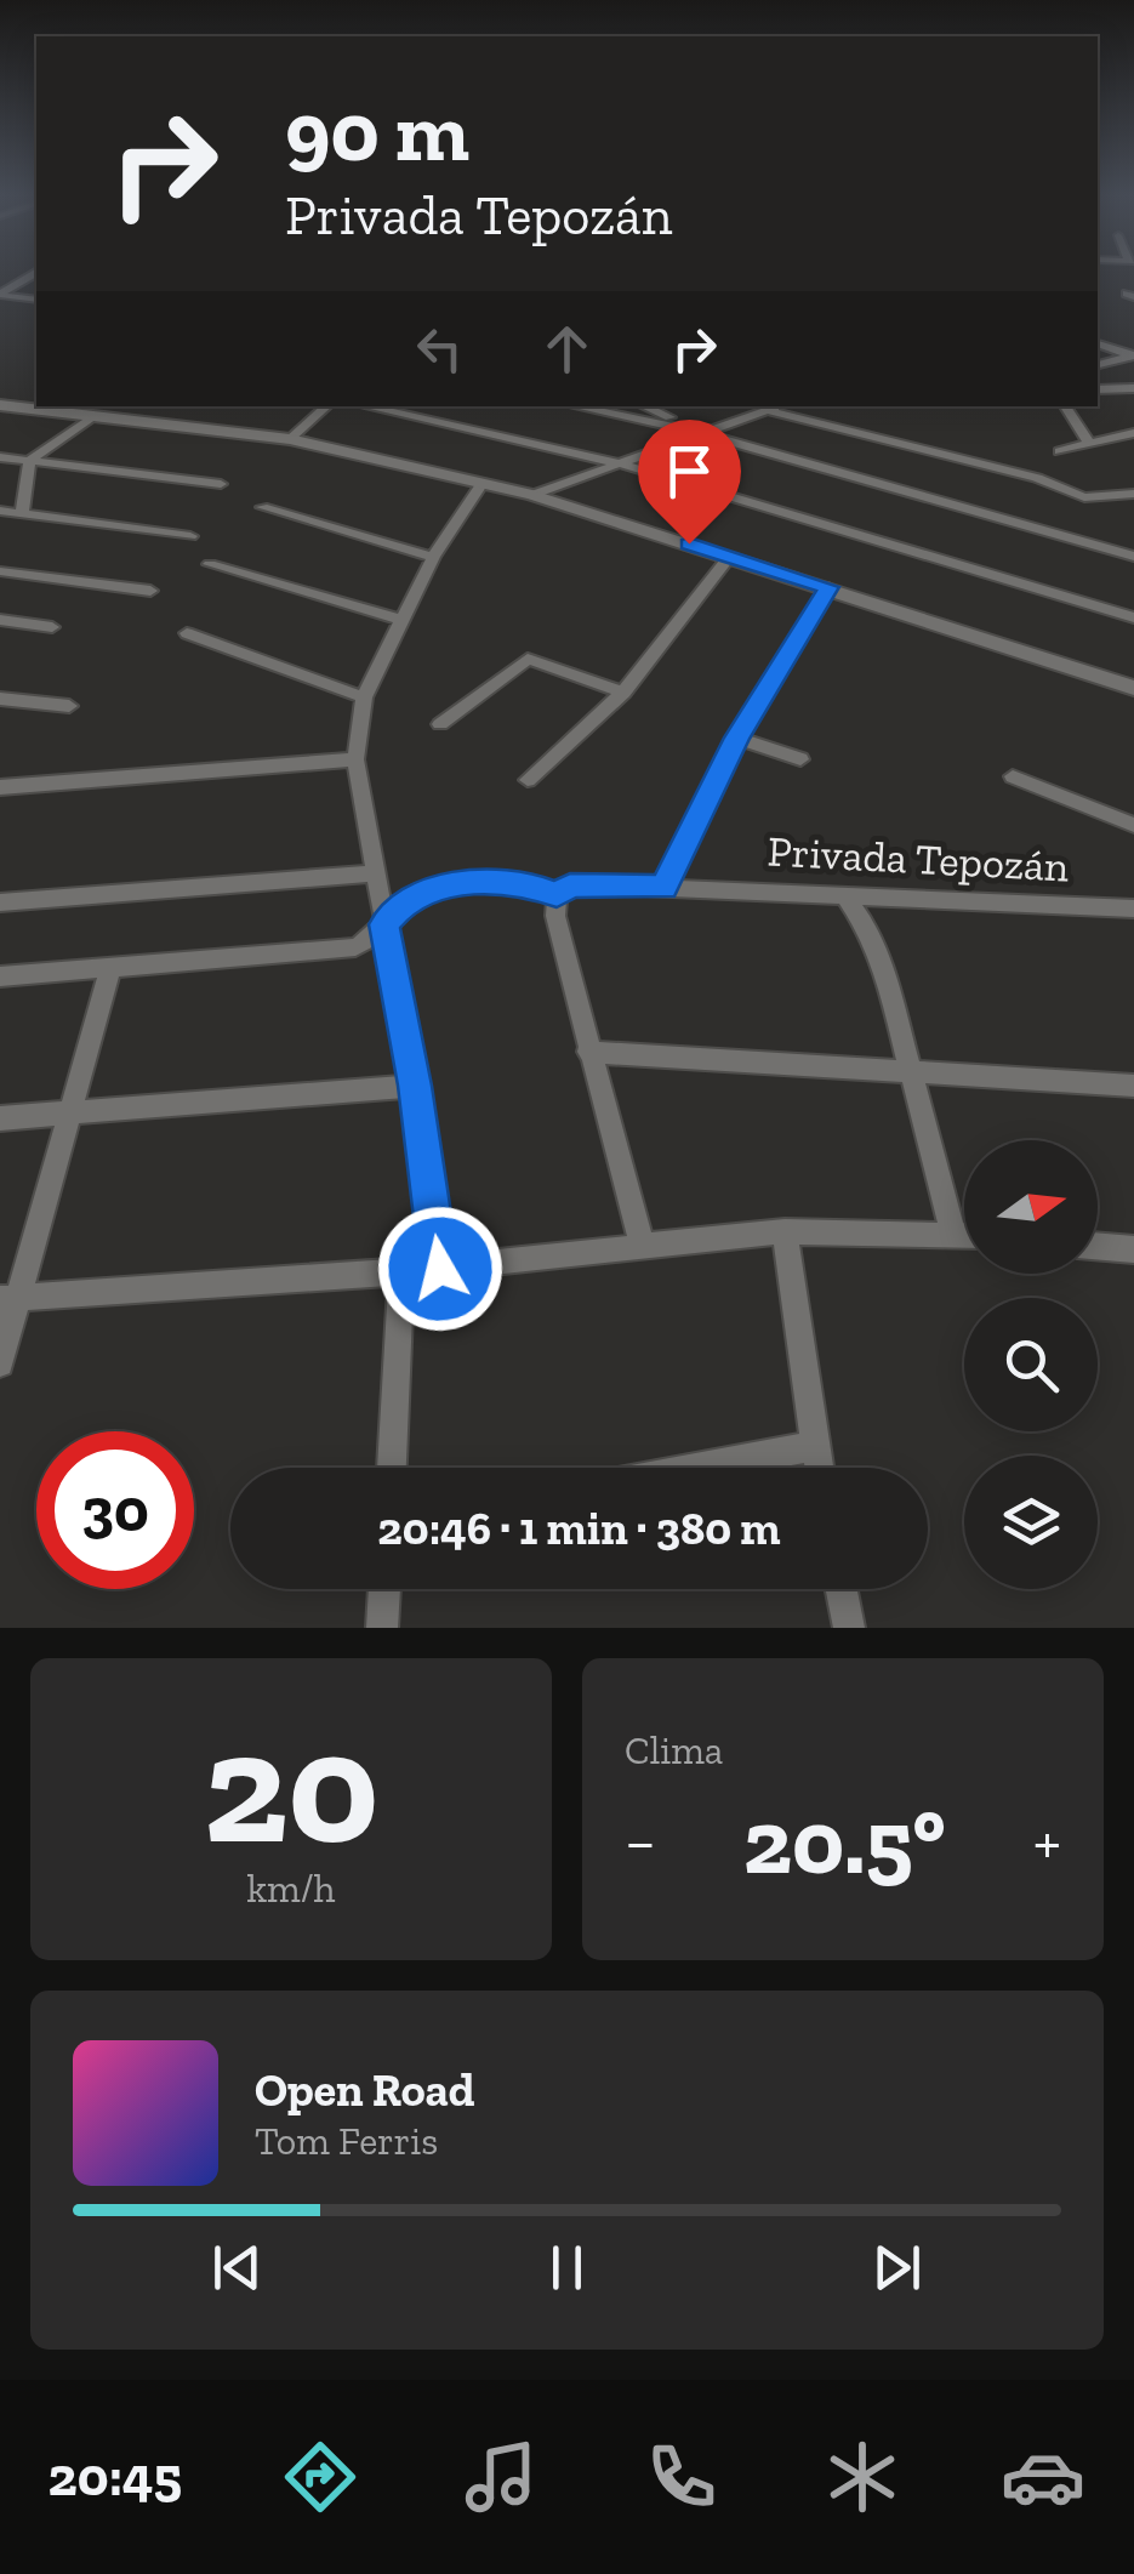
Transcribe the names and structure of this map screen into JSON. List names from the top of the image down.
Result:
{
  "streets": {
    "street": ["Privada Tepozán"]
  },
  "north": "right",
  "page": {
    "turn": ["90 m", "Privada Tepozán"],
    "limit": "30",
    "trip": "20:46 · 1 min · 380 m",
    "tile": [
      ["20", "km/h"],
      "Clima"
    ],
    "heat": ["−", "20.5°", "+"],
    "song": ["Open Road", "Tom Ferris"],
    "tabs": "20:45"
  }
}
